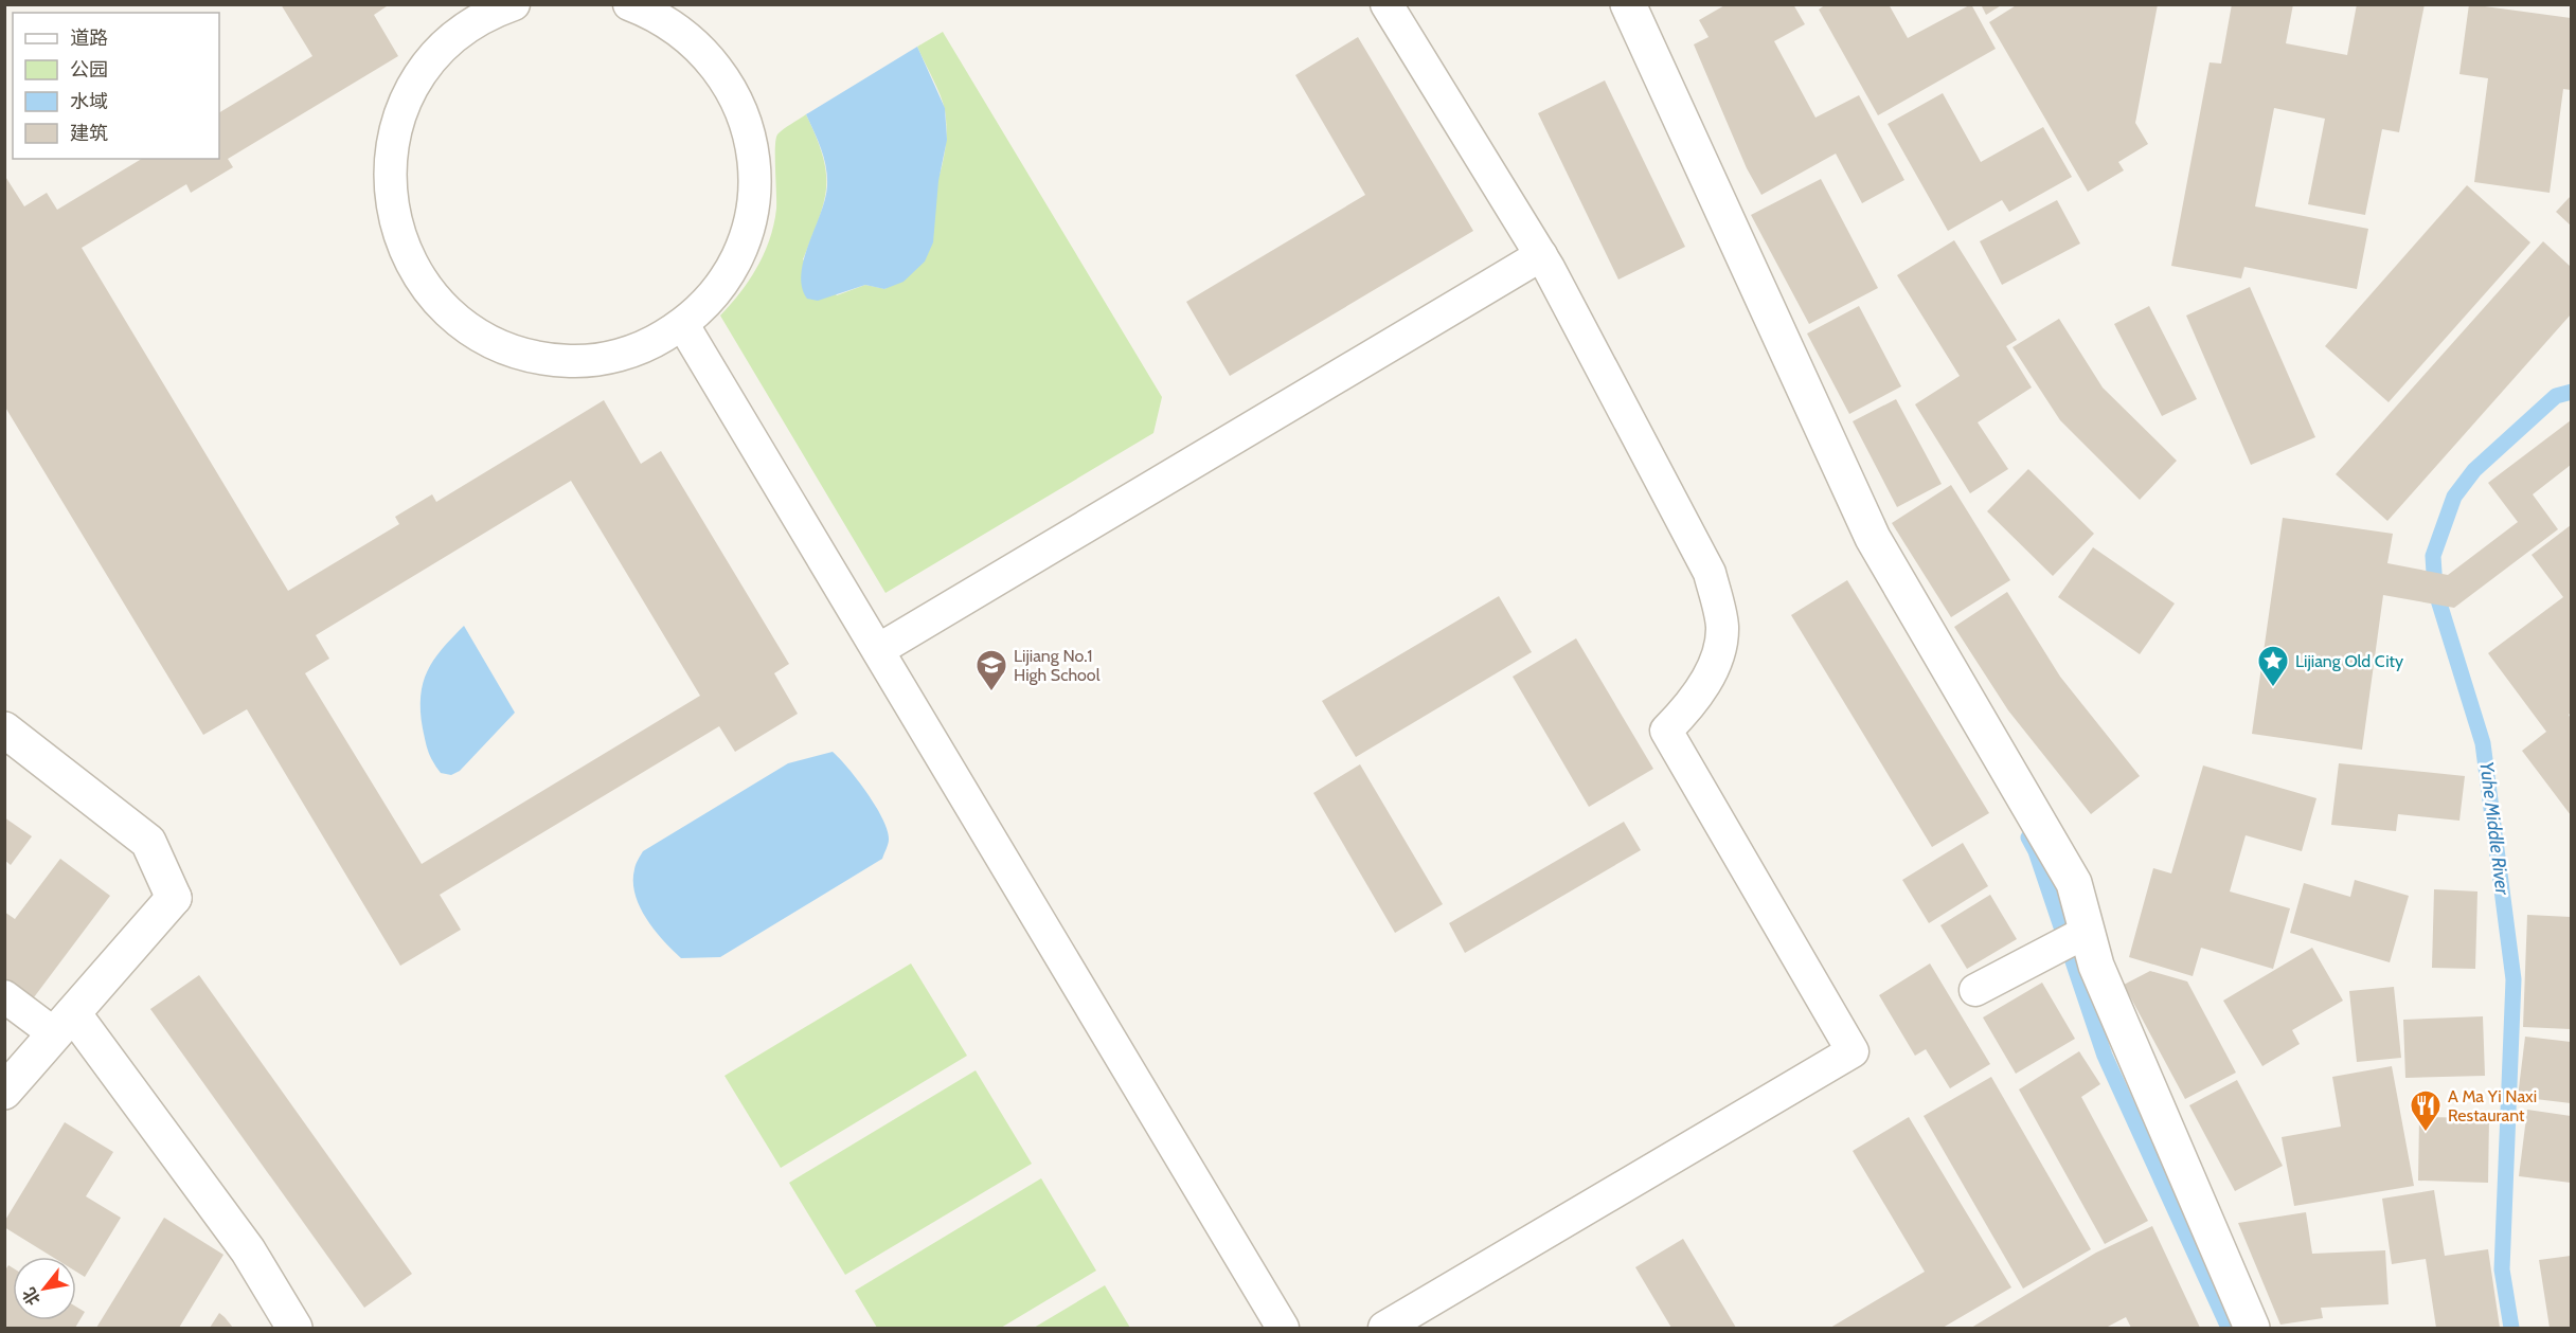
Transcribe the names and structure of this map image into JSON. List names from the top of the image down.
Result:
{
  "water": ["Yuhe Middle River"],
  "places": {
    "place": ["Lijiang Old City"],
    "school or university": ["Lijiang No.1 High School"],
    "restaurant": ["A Ma Yi Naxi Restaurant"]
  },
  "legend": [
    "道路",
    "公园",
    "水域",
    "建筑"
  ],
  "north": "bottom left"
}
